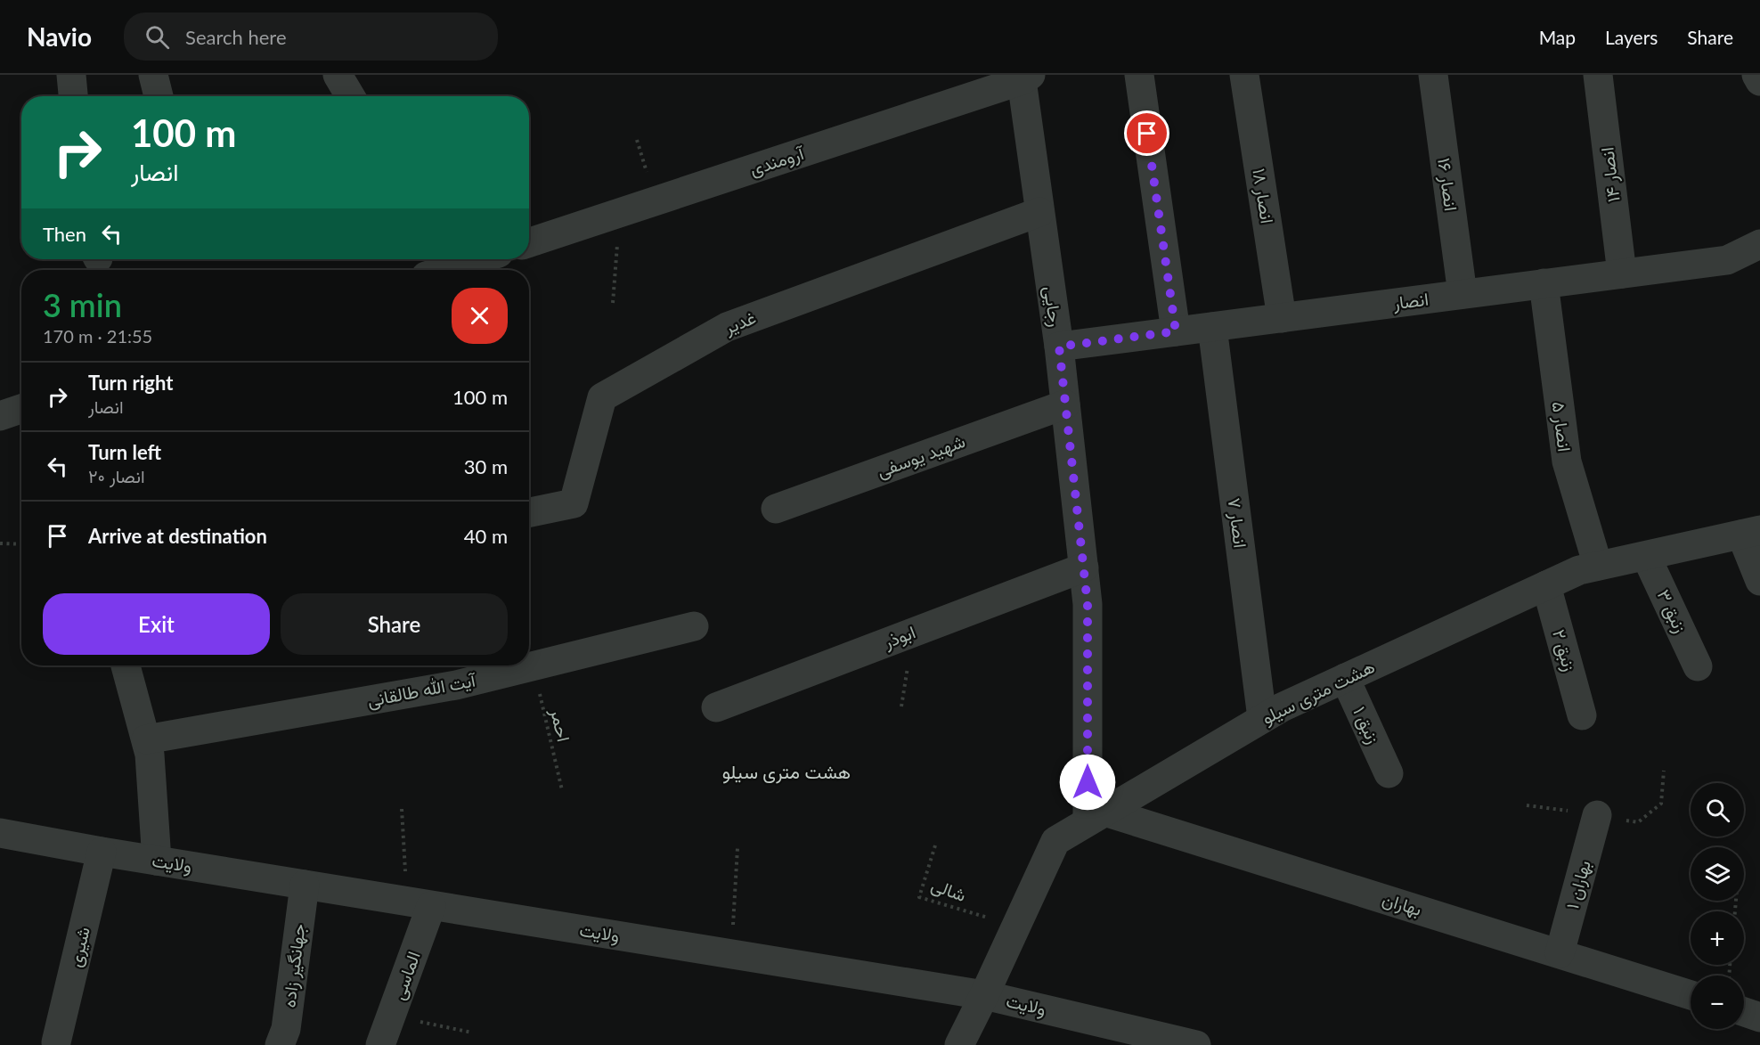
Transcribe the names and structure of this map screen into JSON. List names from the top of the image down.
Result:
{
  "streets": {
    "street": [
      "آرومندی",
      "انصار ۱۴",
      "انصار ۱۶",
      "انصار ۱۸",
      "انصار",
      "رجایی",
      "غدیر",
      "انصار ۵",
      "شهید یوسفی",
      "انصار ۷",
      "زنبق ۳",
      "ابوذر",
      "زنبق ۲",
      "آیت الله طالقانی",
      "هشت متری سیلو",
      "زنبق ۱",
      "ولایت",
      "۱ بهاران",
      "بهاران",
      "شیری",
      "جهانگیر زاده",
      "الماسی"
    ],
    "path": ["احمر", "شالی"]
  },
  "crossings": [
    ["آرومندی", "رجایی"],
    ["انصار ۱۴", "انصار"],
    ["انصار ۱۶", "انصار"],
    ["انصار ۱۸", "انصار"],
    ["انصار", "رجایی"],
    ["انصار", "انصار ۵"],
    ["انصار", "انصار ۷"],
    ["رجایی", "غدیر"],
    ["رجایی", "شهید یوسفی"],
    ["رجایی", "ابوذر"],
    ["رجایی", "هشت متری سیلو"],
    ["رجایی", "بهاران"],
    ["انصار ۵", "هشت متری سیلو"],
    ["انصار ۷", "هشت متری سیلو"],
    ["زنبق ۳", "هشت متری سیلو"],
    ["زنبق ۲", "هشت متری سیلو"],
    ["آیت الله طالقانی", "احمر"],
    ["هشت متری سیلو", "زنبق ۱"],
    ["هشت متری سیلو", "ولایت"],
    ["هشت متری سیلو", "شالی"],
    ["هشت متری سیلو", "بهاران"],
    ["ولایت", "شیری"],
    ["ولایت", "جهانگیر زاده"],
    ["ولایت", "الماسی"],
    ["۱ بهاران", "بهاران"]
  ],
  "districts": ["هشت متری سیلو"],
  "page": {
    "header": "Navio",
    "search": "Search here",
    "nav": ["Map", "Layers", "Share"],
    "turn": ["100 m", "انصار"],
    "then": "Then",
    "heading": ["3 min", "170 m · 21:55"],
    "list": [
      {
        "name": "Turn right",
        "note": "انصار",
        "value": "100 m"
      },
      {
        "name": "Turn left",
        "note": "انصار ۲۰",
        "value": "30 m"
      },
      {
        "name": "Arrive at destination",
        "value": "40 m"
      }
    ],
    "buttons": ["Exit", "Share"],
    "map_buttons": ["+", "−"]
  }
}
